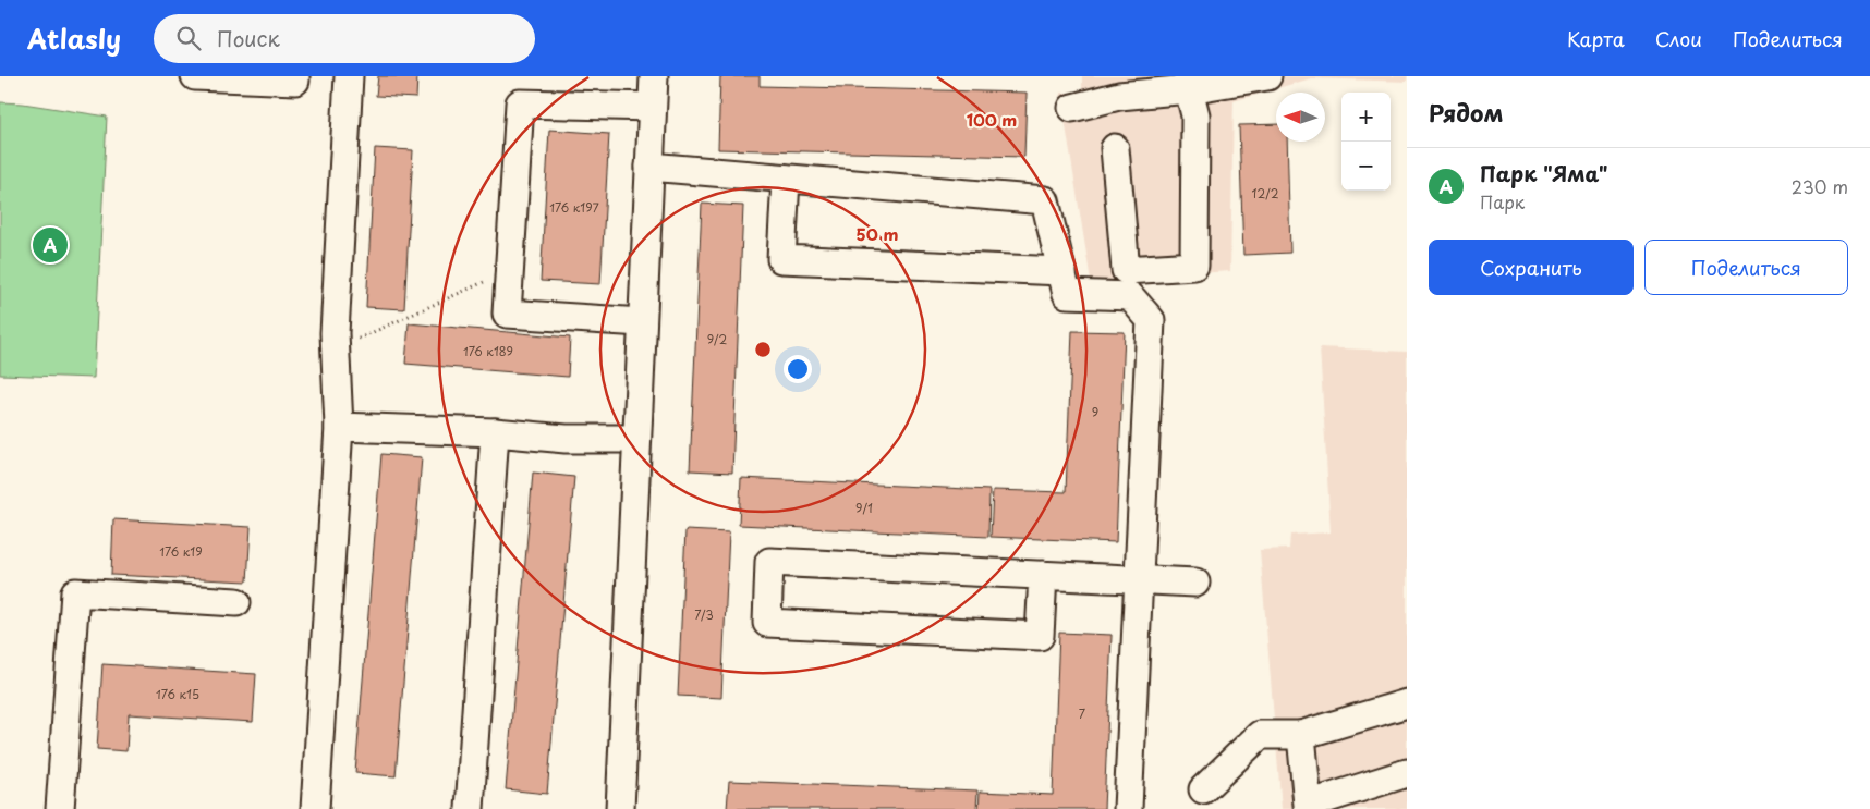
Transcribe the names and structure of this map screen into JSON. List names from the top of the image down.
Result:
{
  "house_numbers": [
    "12/2",
    "176 к197",
    "9/2",
    "176 к189",
    "9",
    "9/1",
    "176 к19",
    "7/3",
    "176 к15",
    "7"
  ],
  "north": "left",
  "page": {
    "header": "Atlasly",
    "search": "Поиск",
    "nav": ["Карта", "Слои", "Поделиться"],
    "heading": "Рядом",
    "map_buttons": ["+", "−"],
    "list": [
      {
        "mark": "A",
        "name": "Парк \"Яма\"",
        "note": "Парк",
        "value": "230 m"
      }
    ],
    "buttons": ["Сохранить", "Поделиться"],
    "pins": "A"
  },
  "rings": ["100 m", "50 m"]
}
